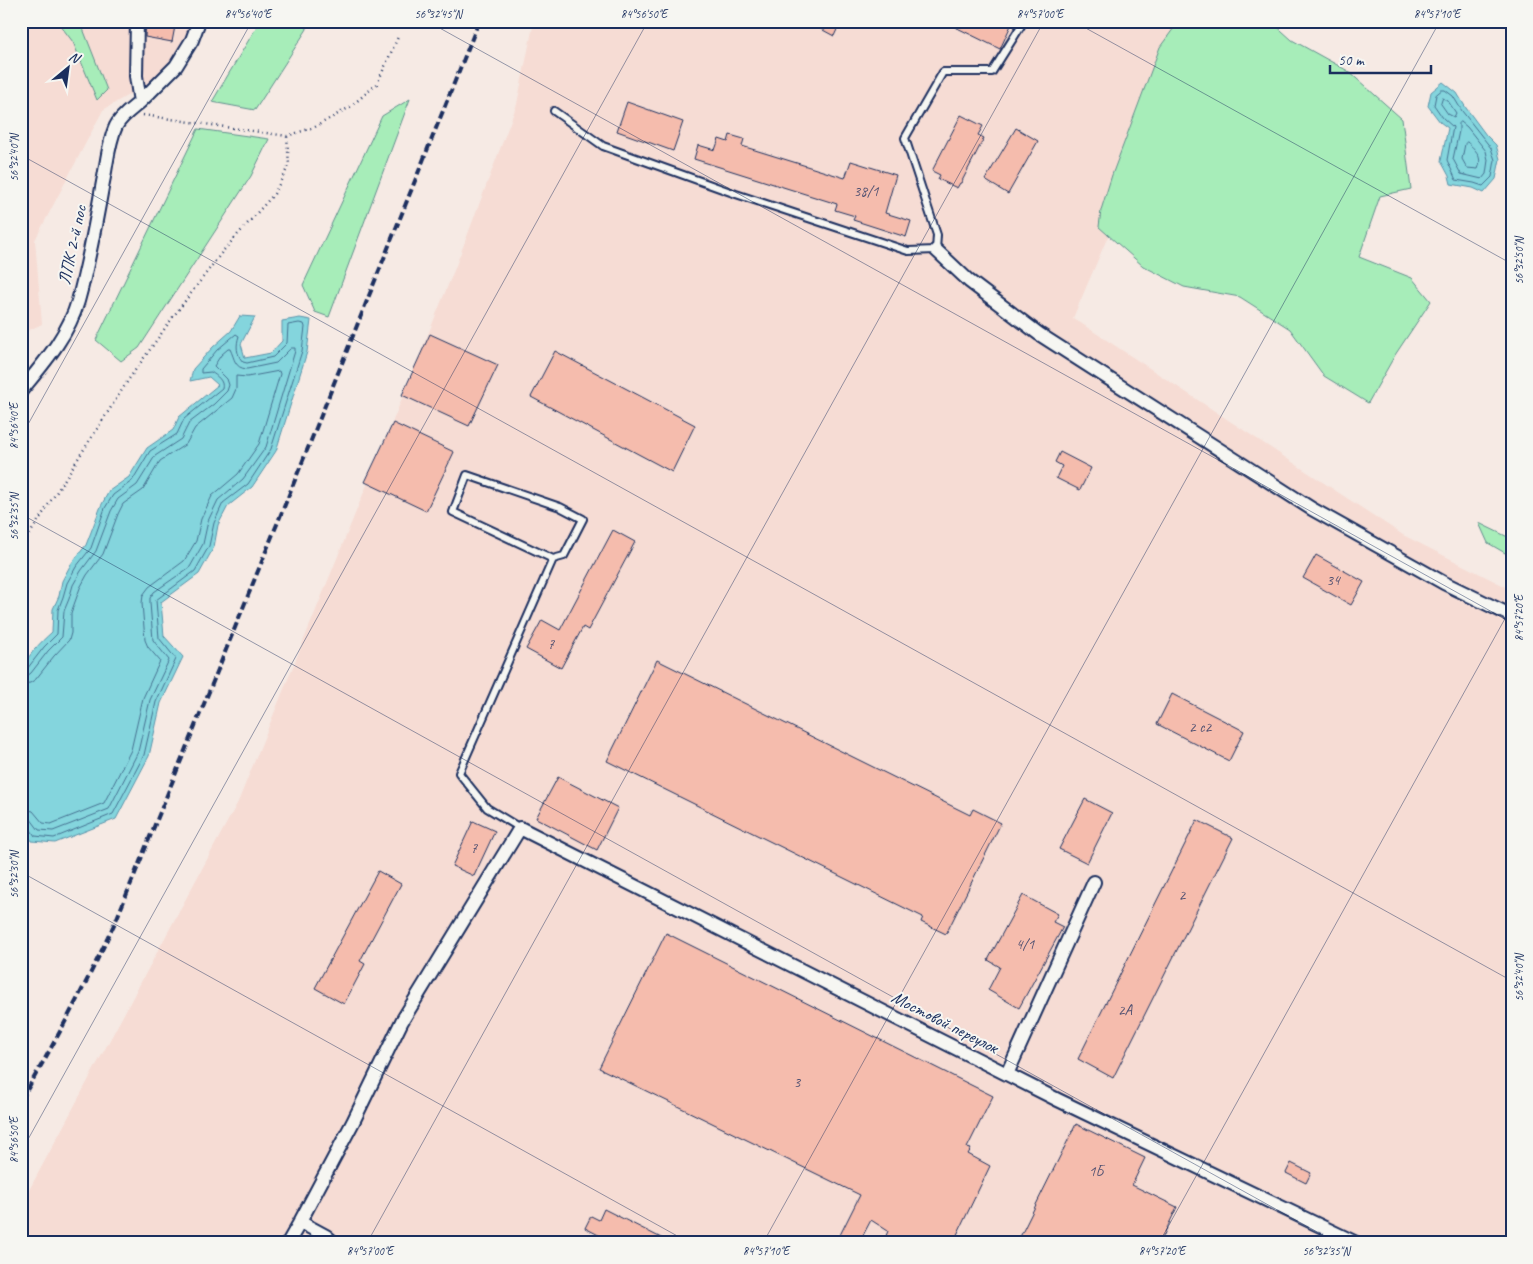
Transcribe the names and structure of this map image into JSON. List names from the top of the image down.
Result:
{
  "streets": {
    "street": ["ЛПК 2-й пос", "Мостовой переулок"]
  },
  "house_numbers": [
    "38/1",
    "34",
    "7",
    "2 с2",
    "7",
    "2",
    "4/1",
    "2А",
    "3",
    "1Б"
  ],
  "scale_bar": "50 m",
  "north": "top right",
  "coordinates": [
    "84°56'40\"E",
    "56°32'45\"N",
    "84°56'50\"E",
    "84°57'00\"E",
    "84°57'10\"E",
    "56°32'40\"N",
    "56°32'50\"N",
    "56°32'35\"N",
    "84°57'20\"E",
    "56°32'30\"N"
  ]
}
